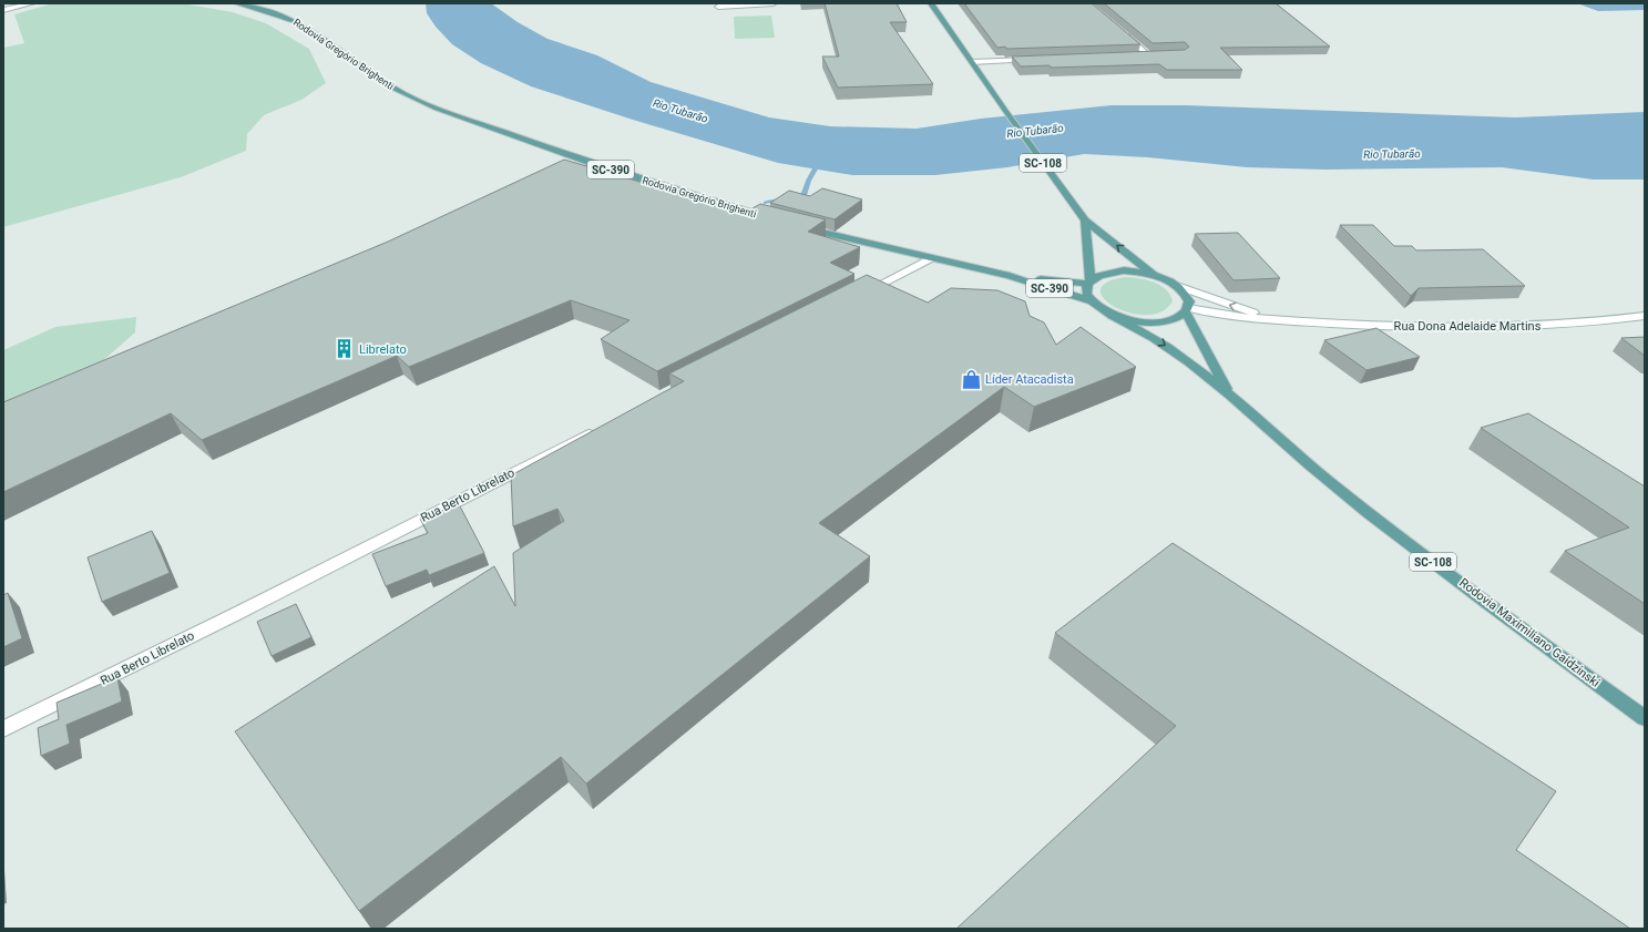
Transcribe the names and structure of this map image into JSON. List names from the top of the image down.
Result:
{
  "streets": {
    "main road": [
      "Rodovia Gregório Brighenti",
      "SC-108",
      "SC-390",
      "Rodovia Maximiliano Gaidzinski"
    ],
    "street": ["Rua Dona Adelaide Martins", "Rua Berto Librelato"]
  },
  "crossings": [
    ["Rua Dona Adelaide Martins", "Rodovia Maximiliano Gaidzinski"]
  ],
  "water": ["Rio Tubarão"],
  "places": {
    "building": ["Librelato"],
    "shop": ["Líder Atacadista"]
  }
}
